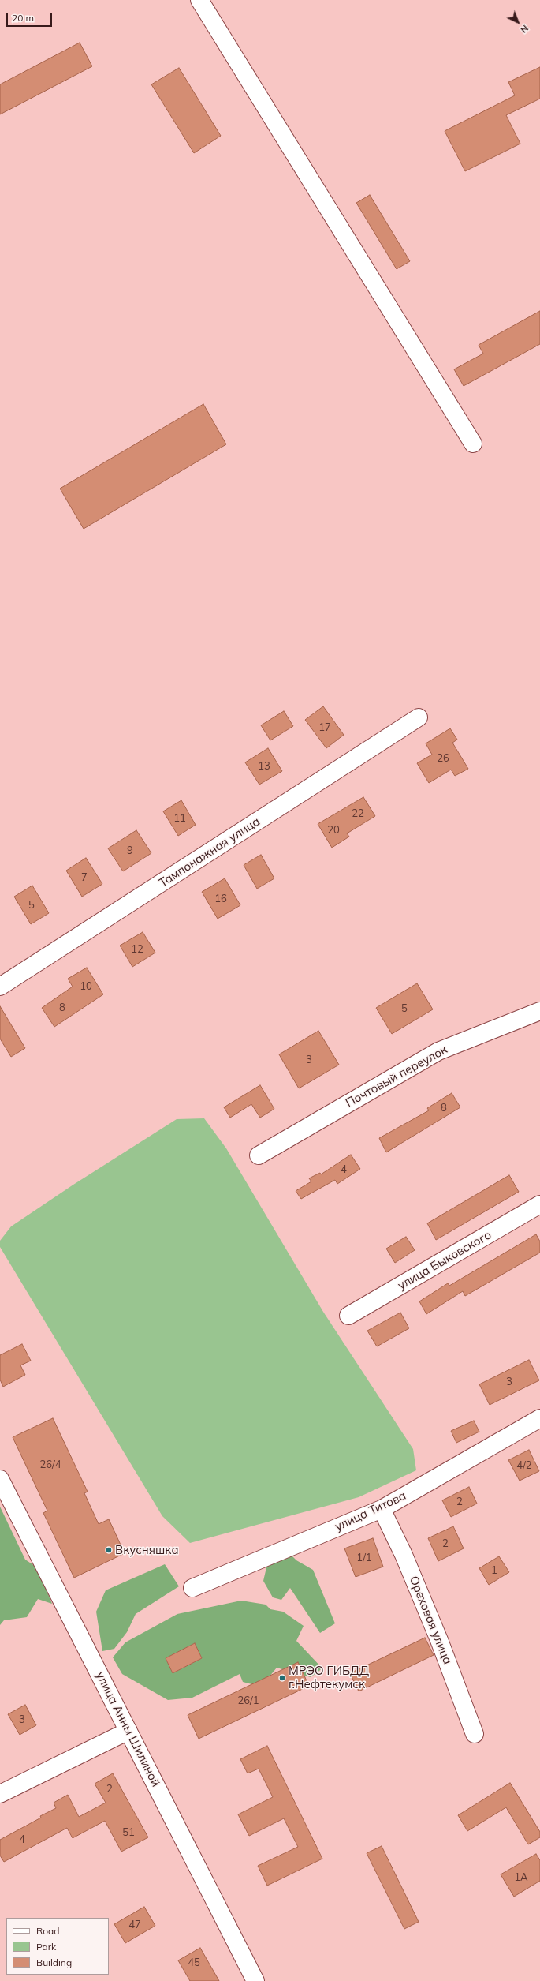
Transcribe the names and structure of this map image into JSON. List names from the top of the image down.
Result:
{
  "streets": {
    "street": [
      "Тампонажная улица",
      "Почтовый переулок",
      "улица Быковского",
      "улица Титова",
      "Ореховая улица",
      "улица Анны Шилиной"
    ]
  },
  "crossings": [
    ["улица Титова", "Ореховая улица"]
  ],
  "places": ["Вкусняшка", "МРЭО ГИБДД г.Нефтекумск"],
  "house_numbers": [
    "17",
    "26",
    "13",
    "22",
    "11",
    "20",
    "9",
    "7",
    "16",
    "5",
    "12",
    "10",
    "8",
    "5",
    "3",
    "8",
    "4",
    "3",
    "26/4",
    "4/2",
    "2",
    "2",
    "1/1",
    "1",
    "26/1",
    "3",
    "2",
    "51",
    "4",
    "1А",
    "47",
    "45"
  ],
  "legend": ["Road", "Park", "Building"],
  "scale_bar": "20 m",
  "north": "bottom right"
}
